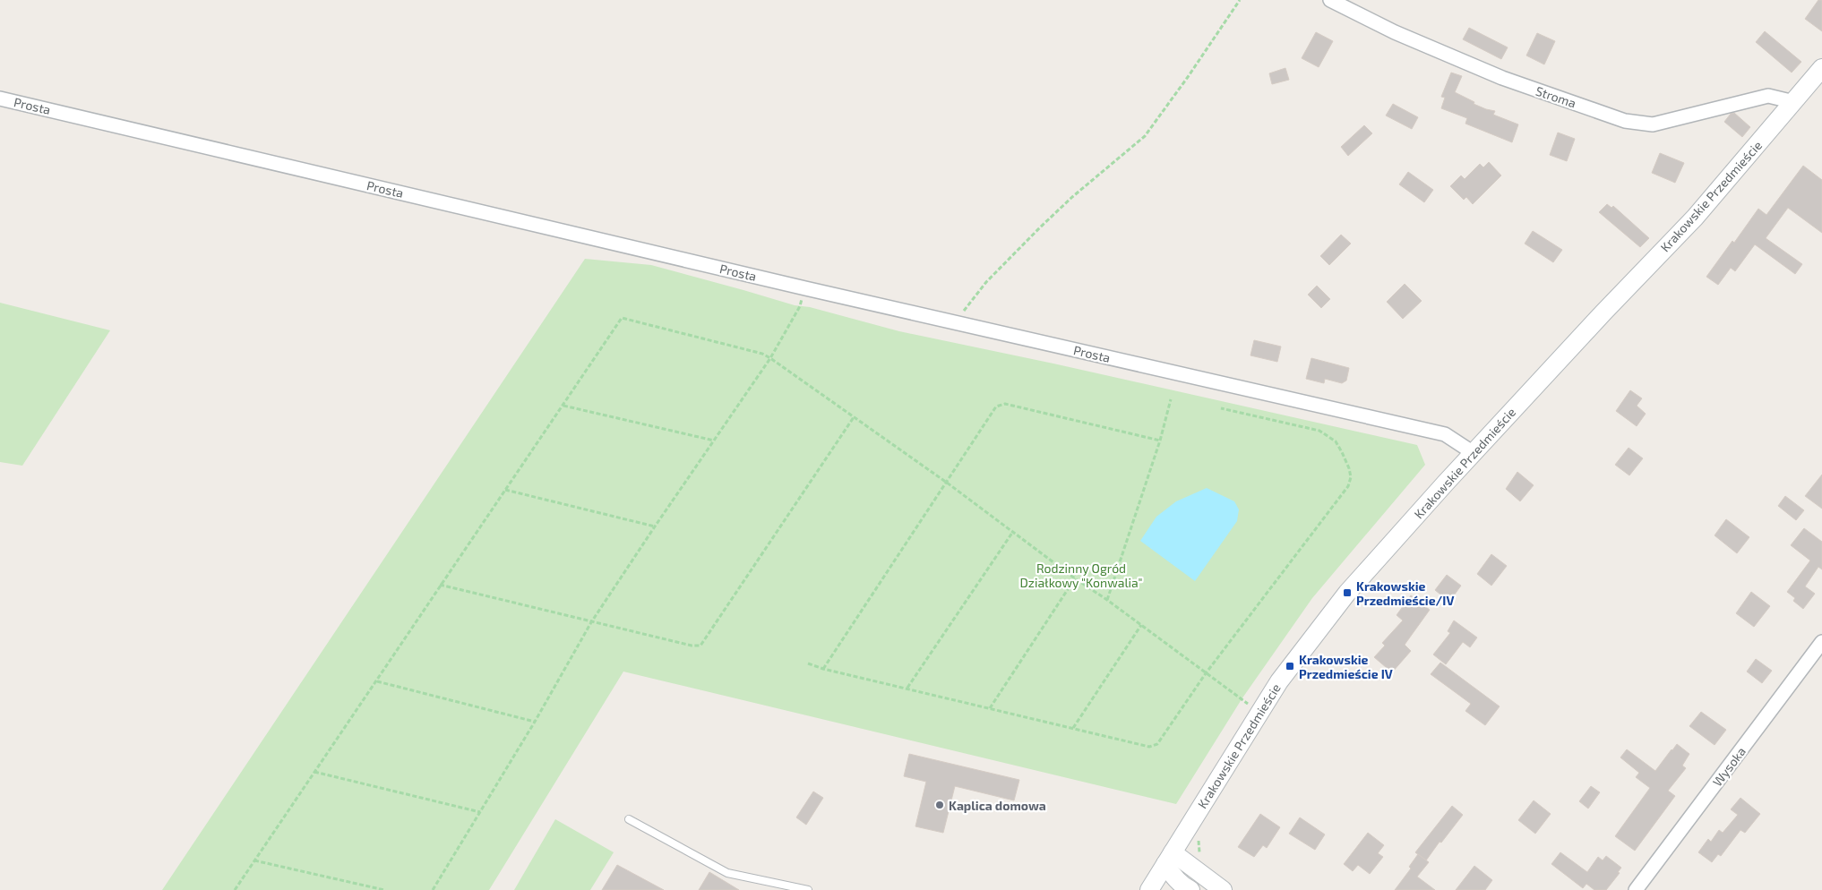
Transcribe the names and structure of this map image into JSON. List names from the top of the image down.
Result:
{
  "streets": {
    "main road": ["Krakowskie Przedmieście"],
    "street": ["Stroma", "Prosta", "Wysoka"]
  },
  "crossings": [
    ["Stroma", "Krakowskie Przedmieście"],
    ["Prosta", "Krakowskie Przedmieście"]
  ],
  "parks": ["Rodzinny Ogród Działkowy \"Konwalia\""],
  "places": {
    "transit": ["Krakowskie Przedmieście/IV", "Krakowskie Przedmieście IV"],
    "other": ["Kaplica domowa"]
  }
}
